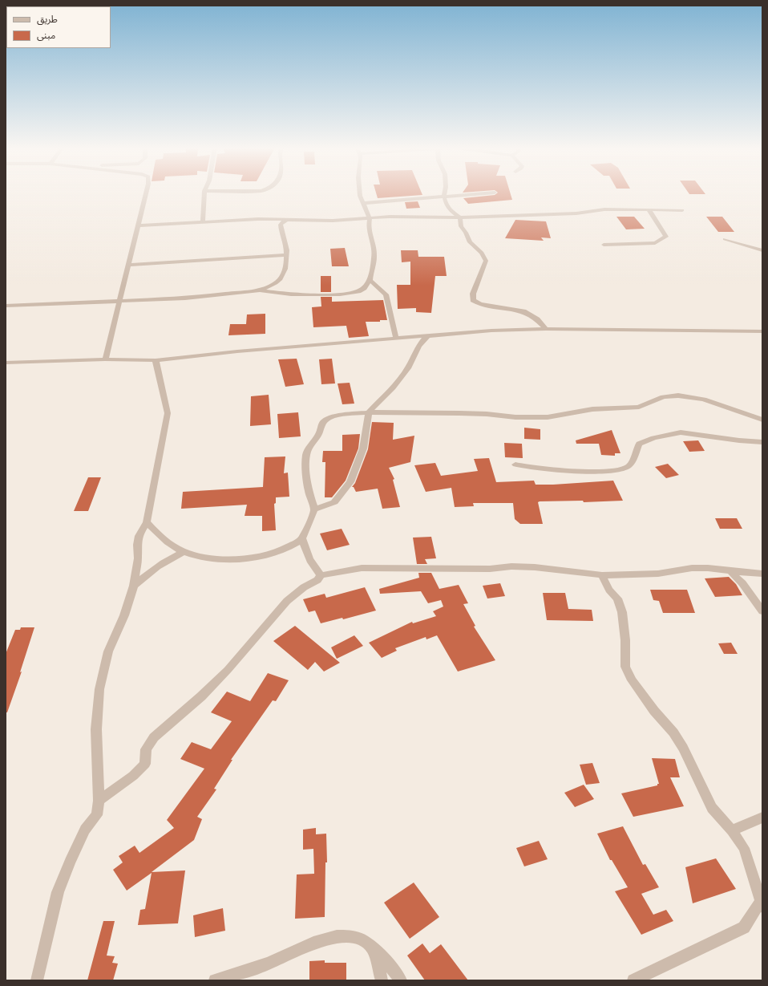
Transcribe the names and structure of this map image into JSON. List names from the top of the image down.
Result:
{
  "legend": ["طريق", "مبنى"]
}
